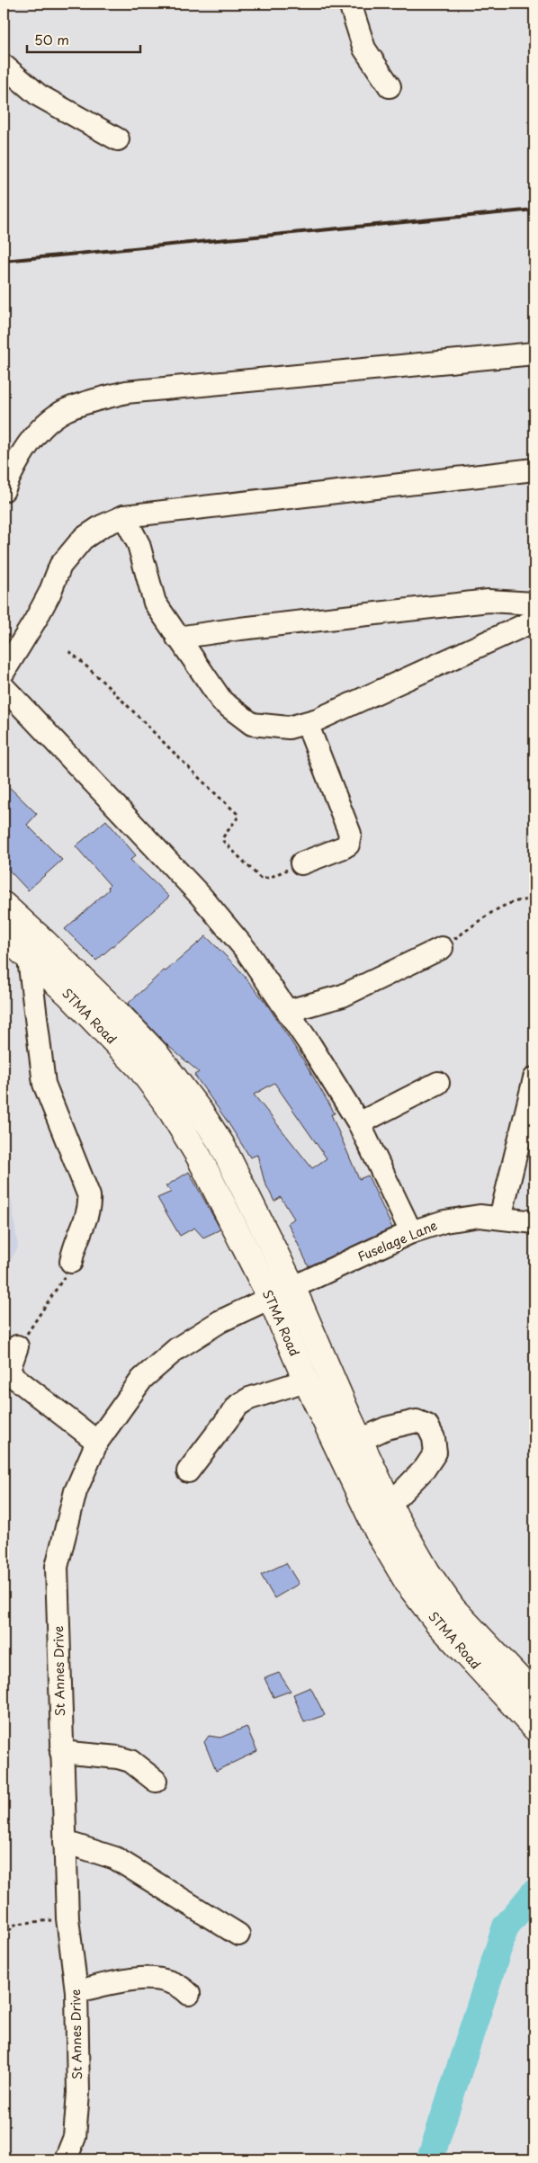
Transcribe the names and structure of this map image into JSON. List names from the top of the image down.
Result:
{
  "streets": {
    "main road": ["STMA Road"],
    "street": ["Fuselage Lane", "St Annes Drive"]
  },
  "crossings": [
    ["STMA Road", "Fuselage Lane"],
    ["STMA Road", "St Annes Drive"],
    ["Fuselage Lane", "St Annes Drive"]
  ],
  "scale_bar": "50 m"
}
